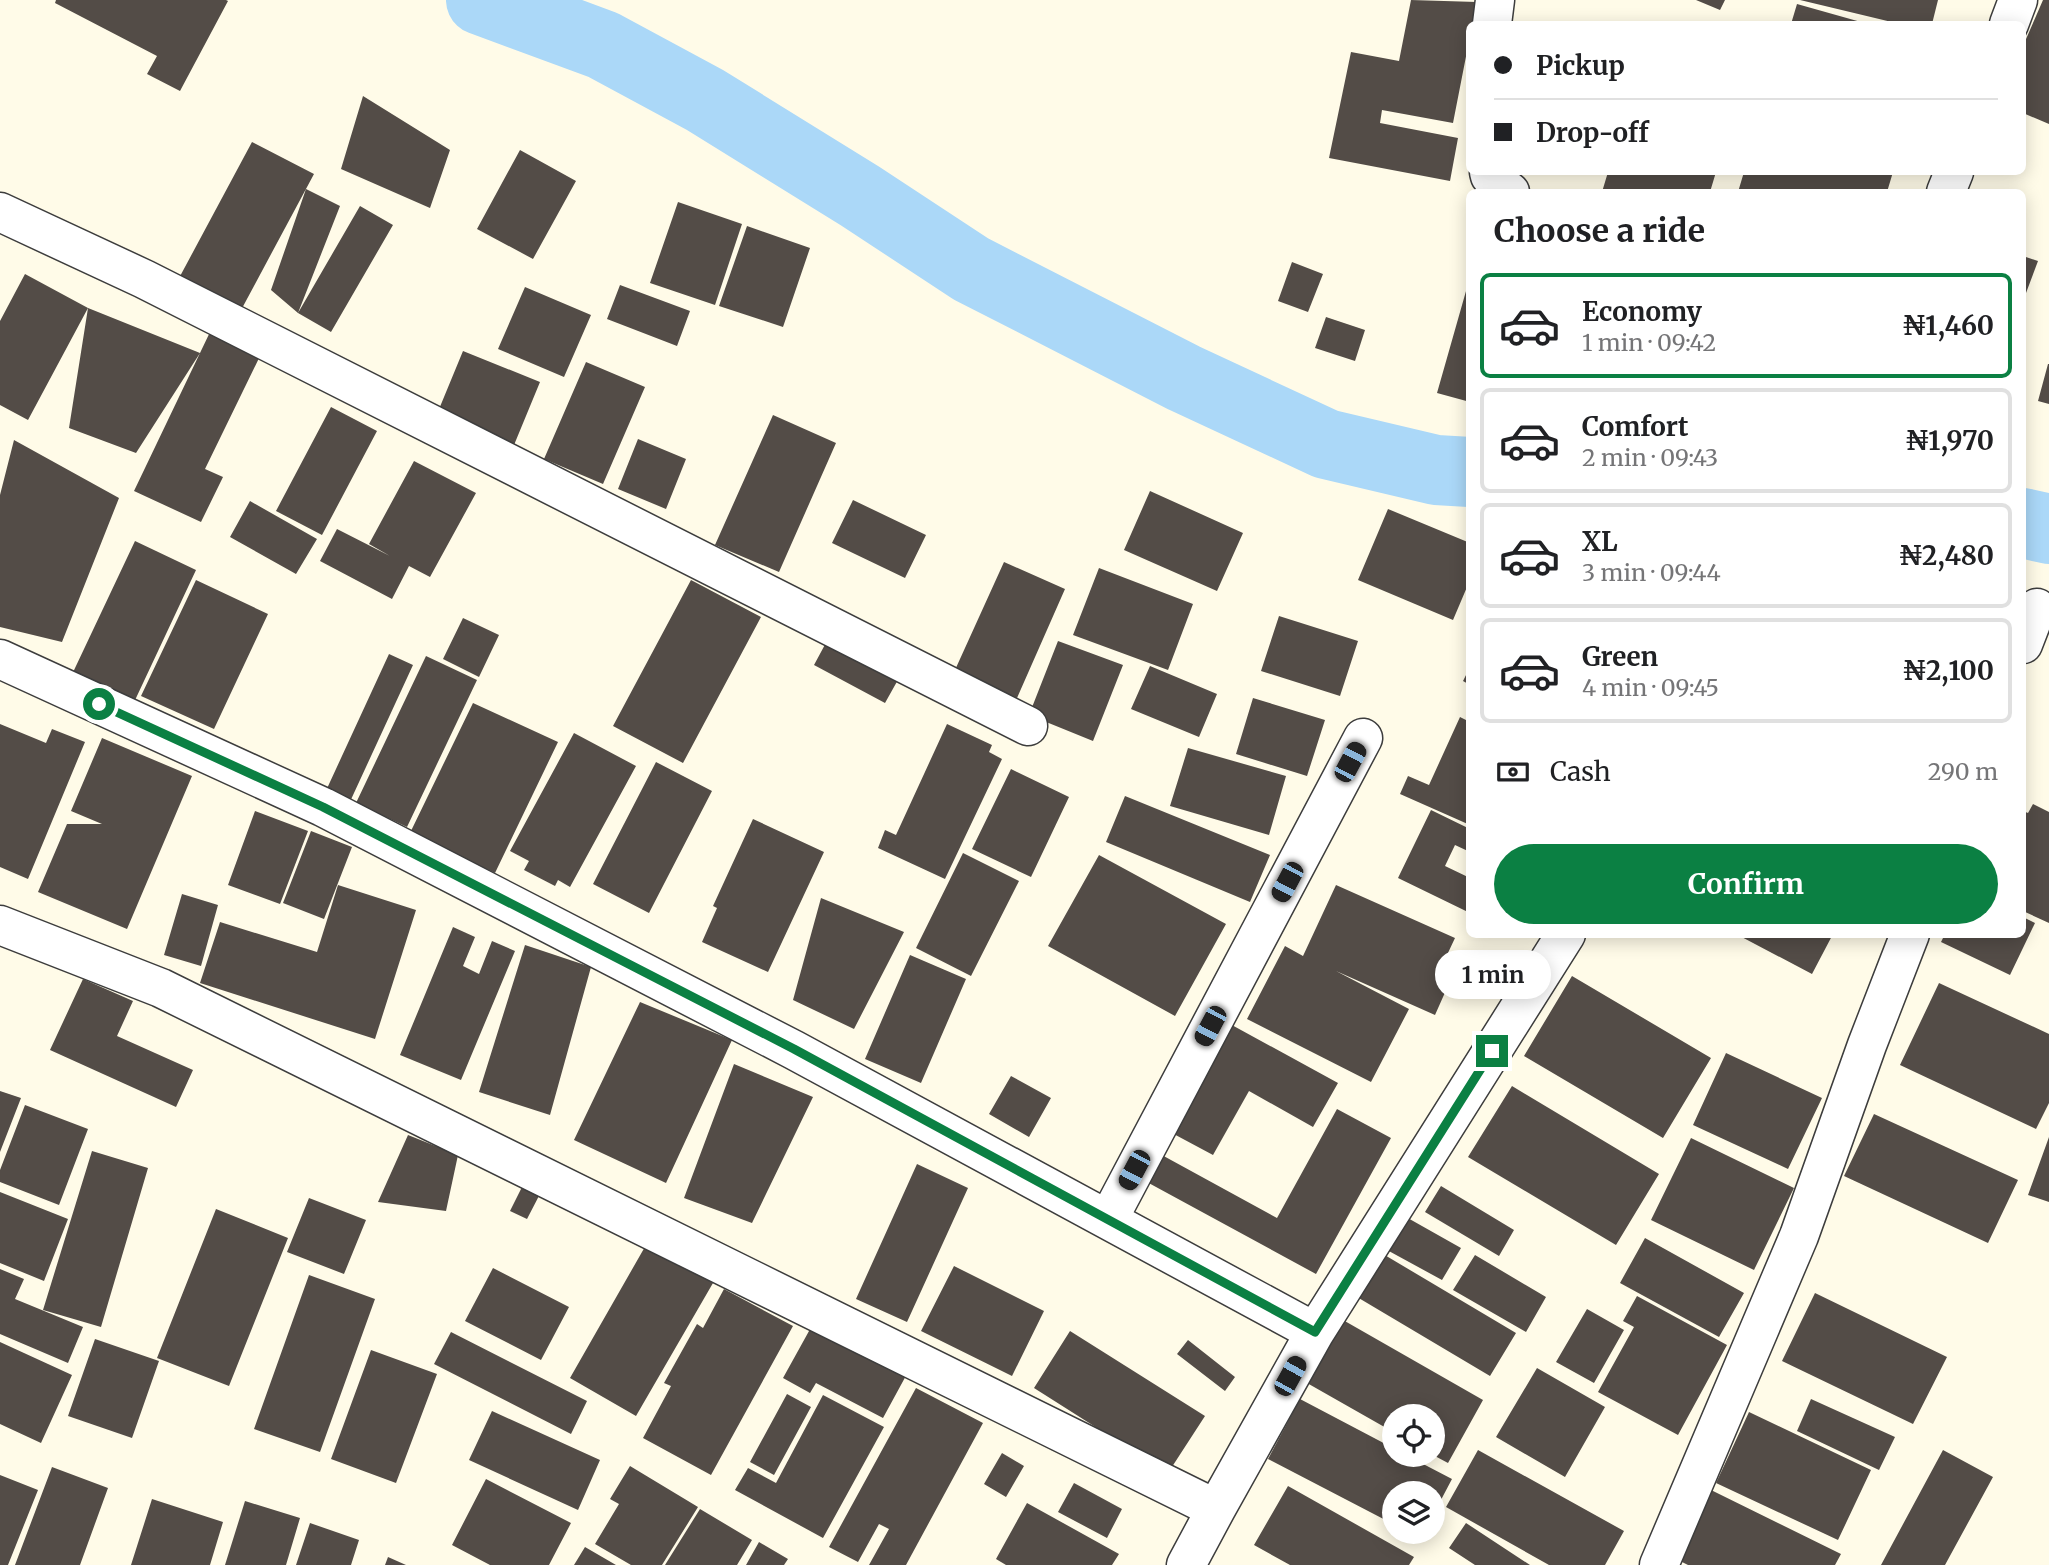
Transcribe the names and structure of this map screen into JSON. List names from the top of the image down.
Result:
{
  "page": {
    "banner": ["Pickup", "Drop-off"],
    "heading": "Choose a ride",
    "list": [
      {
        "name": "Economy",
        "note": "1 min · 09:42",
        "value": "₦1,460"
      },
      {
        "name": "Comfort",
        "note": "2 min · 09:43",
        "value": "₦1,970"
      },
      {
        "name": "XL",
        "note": "3 min · 09:44",
        "value": "₦2,480"
      },
      {
        "name": "Green",
        "note": "4 min · 09:45",
        "value": "₦2,100"
      }
    ],
    "pay": ["Cash", "290 m"],
    "buttons": "Confirm",
    "bubble": "1 min"
  }
}
